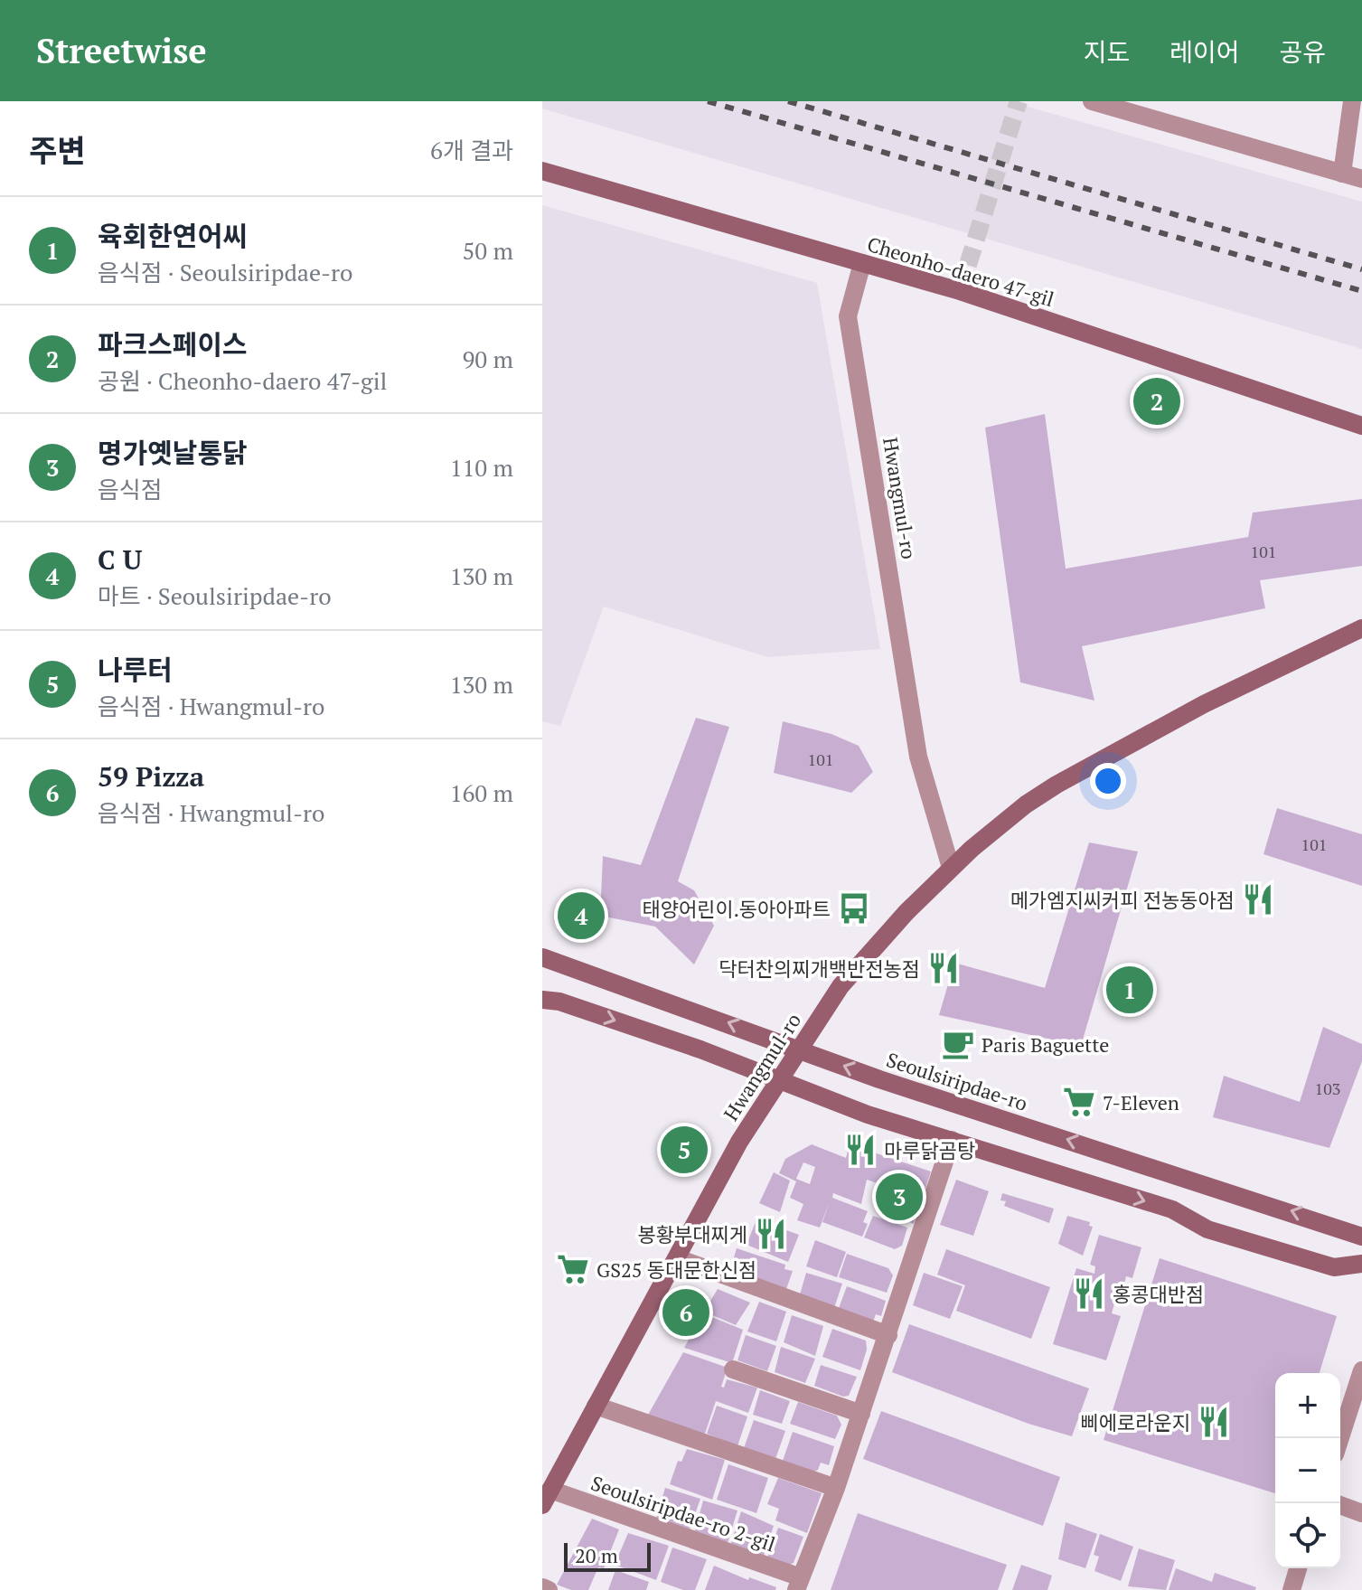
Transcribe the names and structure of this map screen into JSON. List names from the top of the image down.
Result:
{
  "streets": {
    "main road": ["Cheonho-daero 47-gil", "Hwangmul-ro", "Seoulsiripdae-ro"],
    "street": ["Seoulsiripdae-ro 2-gil"]
  },
  "crossings": [
    ["Cheonho-daero 47-gil", "Hwangmul-ro"],
    ["Hwangmul-ro", "Seoulsiripdae-ro"],
    ["Hwangmul-ro", "Seoulsiripdae-ro 2-gil"]
  ],
  "places": {
    "restaurant": [
      "메가엠지씨커피 전농동아점",
      "닥터찬의찌개백반전농점",
      "마루닭곰탕",
      "봉황부대찌게",
      "홍콩대반점",
      "삐에로라운지"
    ],
    "bus stop": ["태양어린이.동아아파트"],
    "cafe": ["Paris Baguette"],
    "supermarket": ["7-Eleven", "GS25 동대문한신점"]
  },
  "house_numbers": [
    "101",
    "101",
    "101",
    "103"
  ],
  "scale_bar": "20 m",
  "page": {
    "header": "Streetwise",
    "nav": ["지도", "레이어", "공유"],
    "heading": ["주변", "6개 결과"],
    "list": [
      {
        "mark": "1",
        "name": "육회한연어씨",
        "note": "음식점 · Seoulsiripdae-ro",
        "value": "50 m"
      },
      {
        "mark": "2",
        "name": "파크스페이스",
        "note": "공원 · Cheonho-daero 47-gil",
        "value": "90 m"
      },
      {
        "mark": "3",
        "name": "명가옛날통닭",
        "note": "음식점",
        "value": "110 m"
      },
      {
        "mark": "4",
        "name": "C U",
        "note": "마트 · Seoulsiripdae-ro",
        "value": "130 m"
      },
      {
        "mark": "5",
        "name": "나루터",
        "note": "음식점 · Hwangmul-ro",
        "value": "130 m"
      },
      {
        "mark": "6",
        "name": "59 Pizza",
        "note": "음식점 · Hwangmul-ro",
        "value": "160 m"
      }
    ],
    "pins": [
      "2",
      "4",
      "1",
      "5",
      "3",
      "6"
    ],
    "map_buttons": ["+", "−"],
    "scale": "20 m"
  }
}
